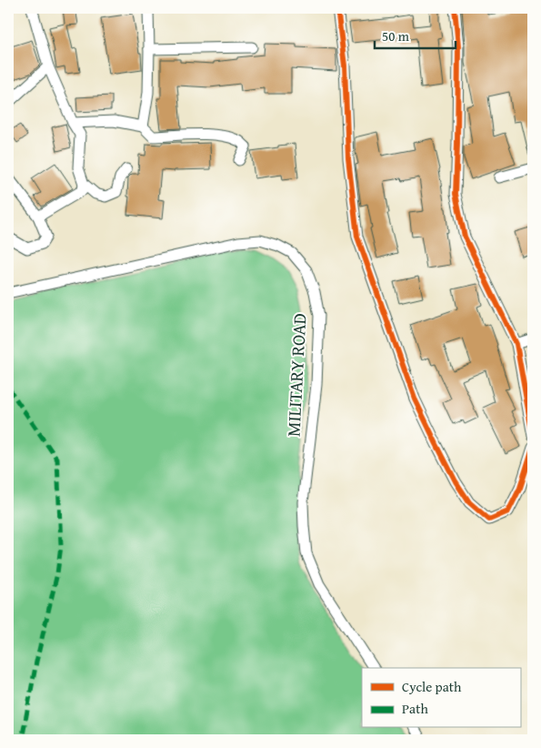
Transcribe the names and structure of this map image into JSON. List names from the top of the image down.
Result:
{
  "streets": {
    "street": ["MILITARY ROAD"]
  },
  "legend": ["Cycle path", "Path"],
  "scale_bar": "50 m"
}
